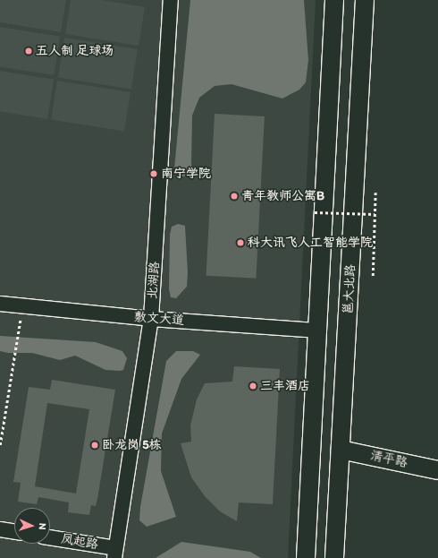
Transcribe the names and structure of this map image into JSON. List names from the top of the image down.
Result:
{
  "streets": {
    "street": [
      "北湖路",
      "邕大北路",
      "敷文大道",
      "清平路",
      "凤起路"
    ]
  },
  "crossings": [
    ["北湖路", "敷文大道"],
    ["北湖路", "凤起路"],
    ["邕大北路", "清平路"]
  ],
  "places": [
    "五人制 足球场",
    "南宁学院",
    "青年教师公寓B",
    "科大讯飞人工智能学院",
    "三丰酒店",
    "卧龙岗 5栋"
  ],
  "north": "right"
}
